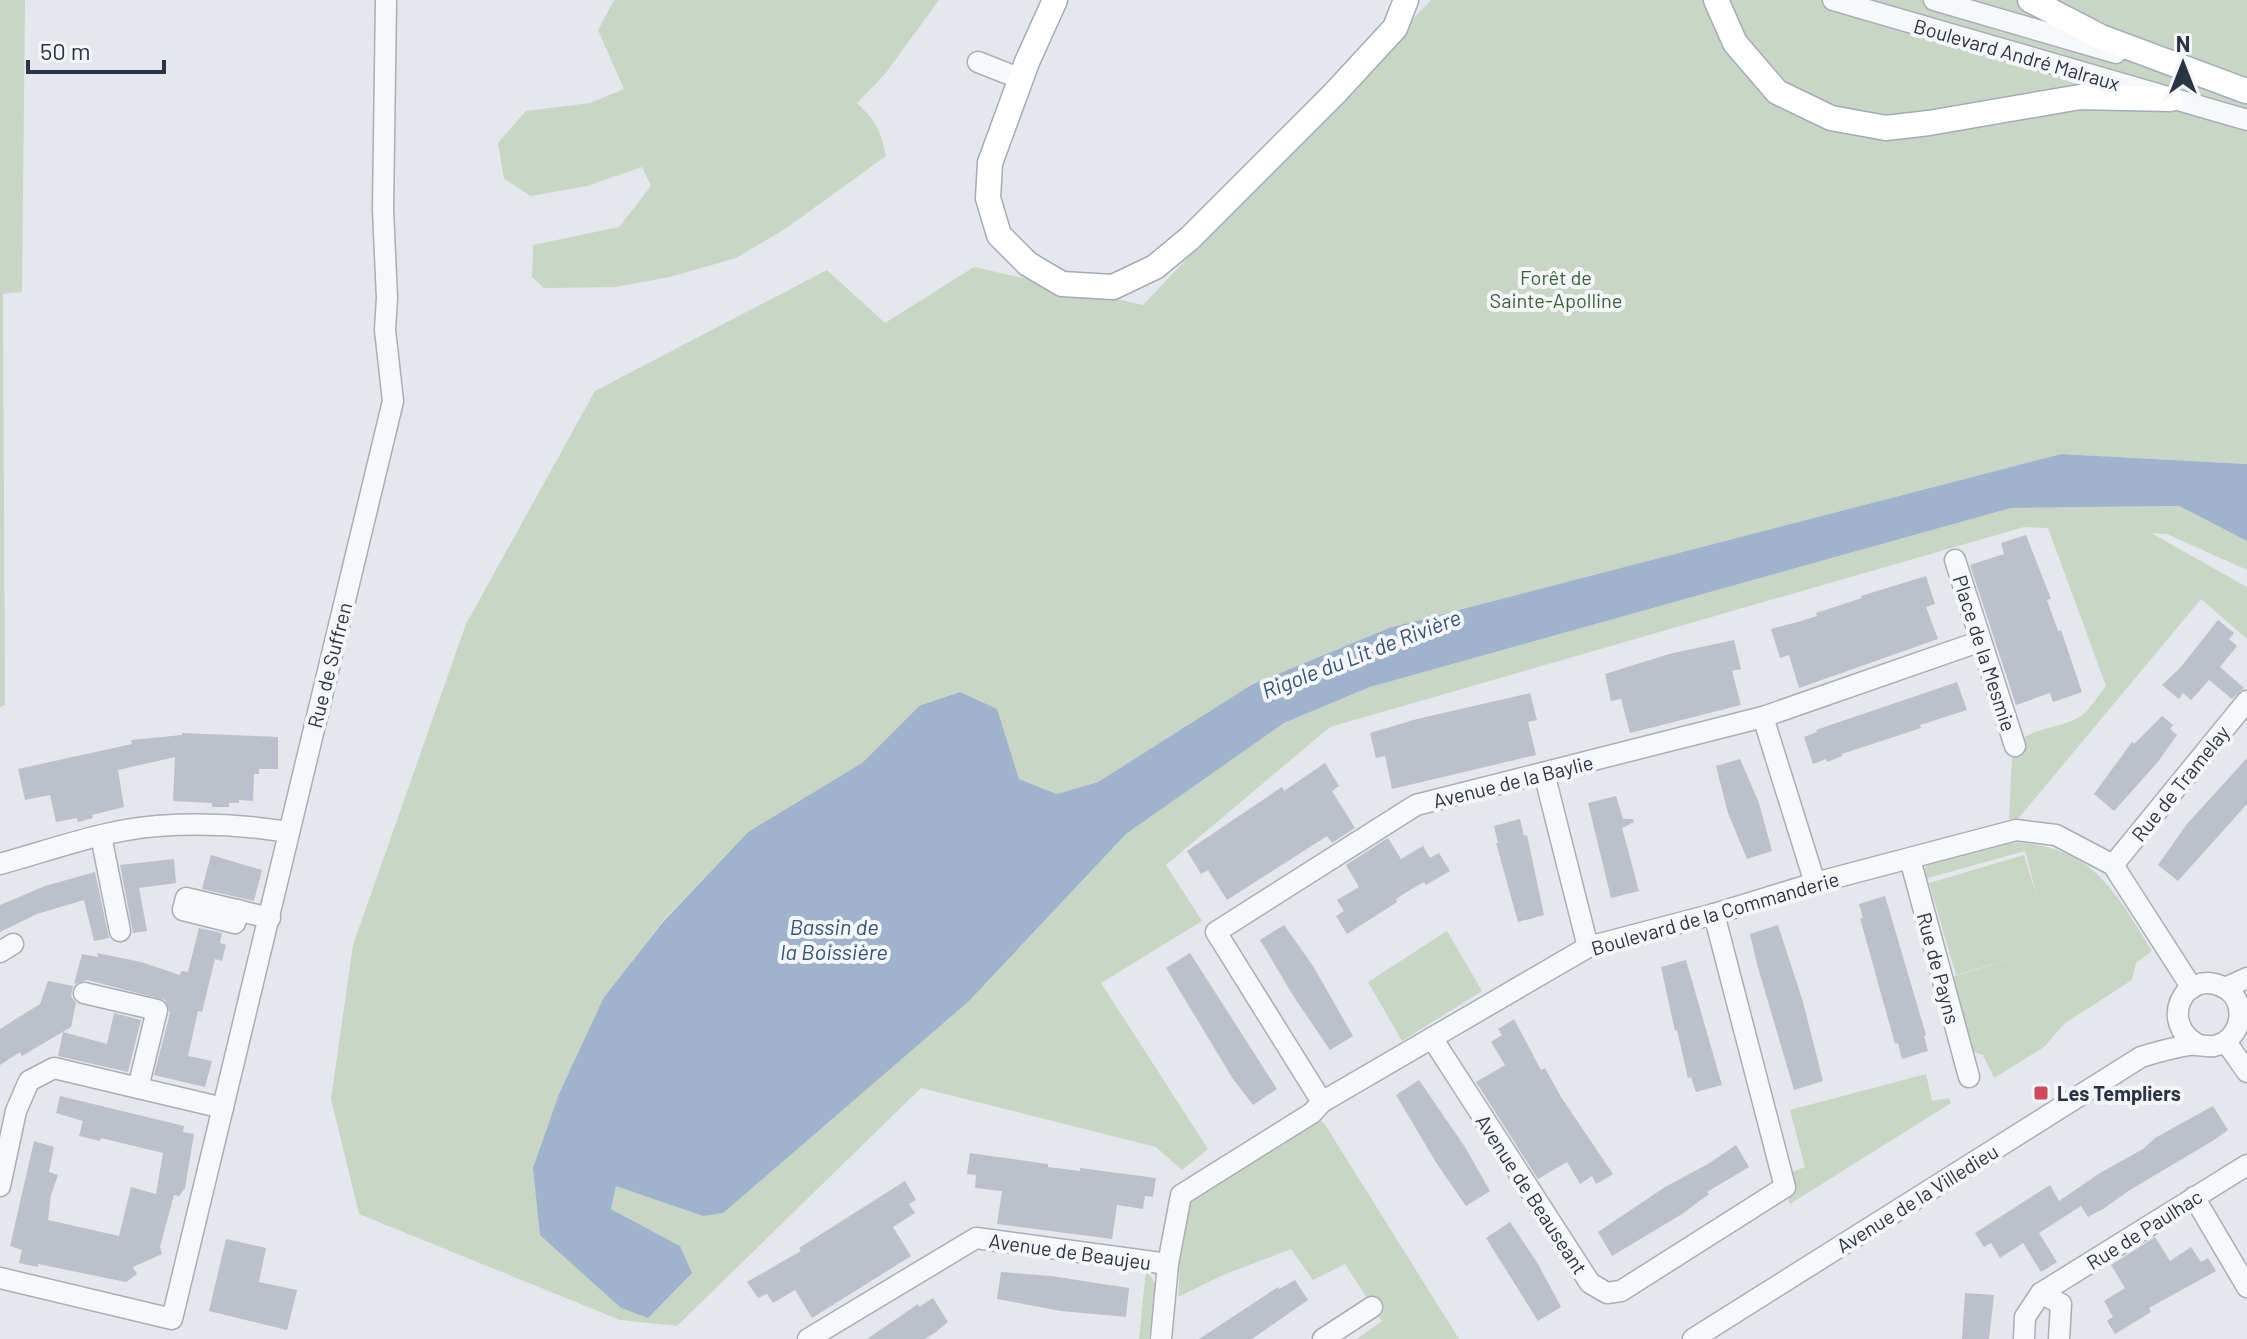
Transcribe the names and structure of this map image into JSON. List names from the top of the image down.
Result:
{
  "streets": {
    "street": [
      "Boulevard André Malraux",
      "Place de la Mesmie",
      "Rue de Suffren",
      "Avenue de la Baylie",
      "Rue de Tramelay",
      "Boulevard de la Commanderie",
      "Rue de Payns",
      "Avenue de Beauseant",
      "Avenue de la Villedieu",
      "Rue de Paulhac",
      "Avenue de Beaujeu"
    ]
  },
  "crossings": [
    ["Place de la Mesmie", "Avenue de la Baylie"],
    ["Avenue de la Baylie", "Boulevard de la Commanderie"],
    ["Rue de Tramelay", "Boulevard de la Commanderie"],
    ["Boulevard de la Commanderie", "Rue de Payns"],
    ["Boulevard de la Commanderie", "Avenue de Beauseant"],
    ["Boulevard de la Commanderie", "Avenue de la Villedieu"],
    ["Boulevard de la Commanderie", "Avenue de Beaujeu"]
  ],
  "water": ["Rigole du Lit de Rivière", "Bassin de la Boissière"],
  "parks": ["Forêt de Sainte-Apolline"],
  "places": {
    "transit": ["Les Templiers"]
  },
  "scale_bar": "50 m",
  "north": "top"
}
